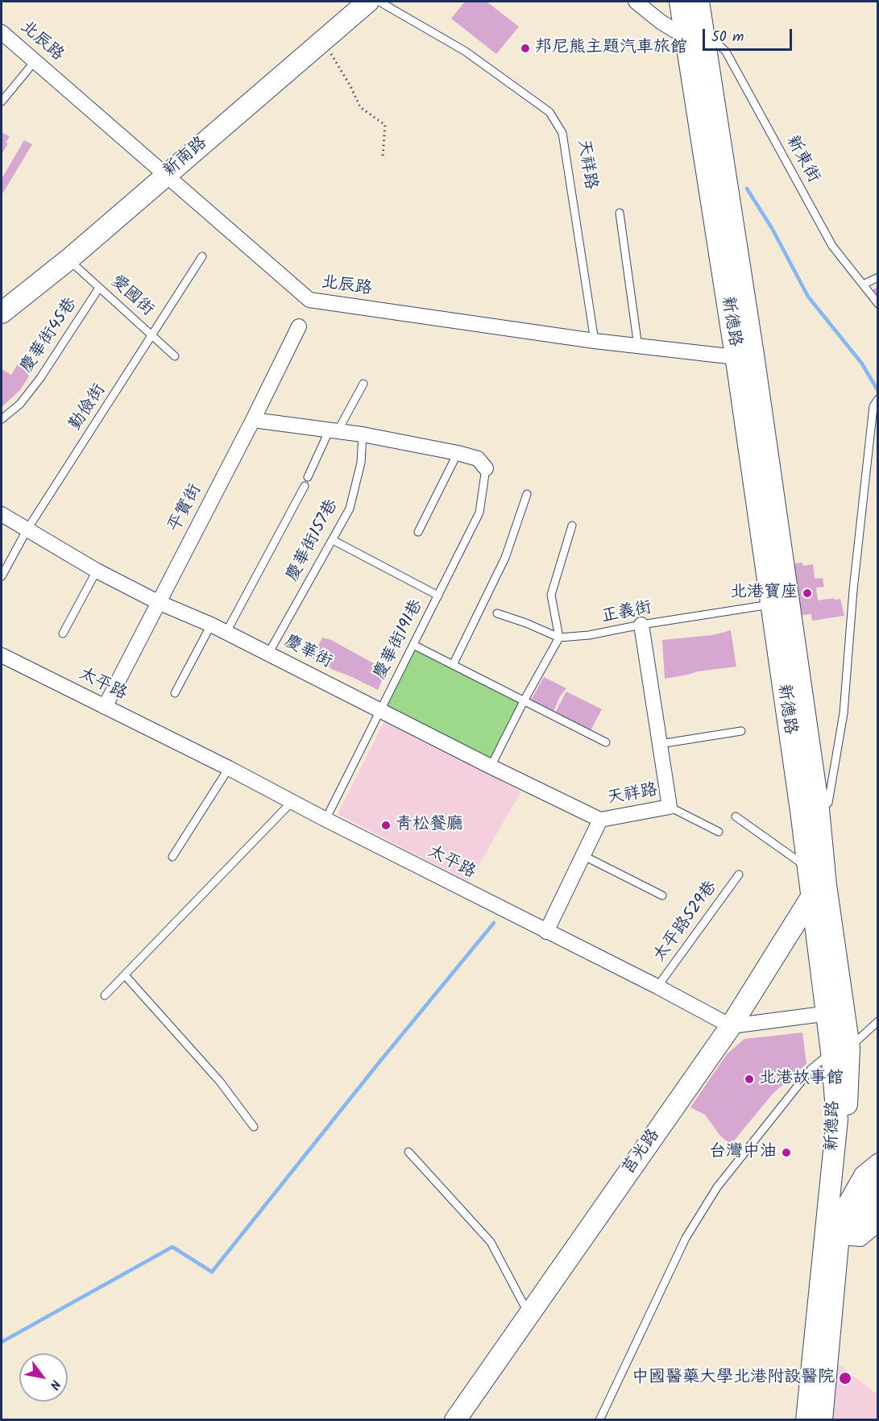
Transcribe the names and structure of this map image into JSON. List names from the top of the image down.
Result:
{
  "streets": {
    "main road": ["新南路", "新德路", "莒光路"],
    "street": [
      "北辰路",
      "天祥路",
      "平實街",
      "慶華街",
      "太平路"
    ],
    "lane": [
      "新東街",
      "愛國街",
      "慶華街45巷",
      "勤儉街",
      "慶華街157巷",
      "正義街",
      "慶華街191巷",
      "太平路529巷"
    ]
  },
  "crossings": [
    ["北辰路", "新南路"],
    ["北辰路", "天祥路"],
    ["北辰路", "新德路"],
    ["新南路", "愛國街"],
    ["新東街", "新德路"],
    ["天祥路", "正義街"],
    ["天祥路", "慶華街"],
    ["天祥路", "太平路"],
    ["愛國街", "慶華街45巷"],
    ["愛國街", "勤儉街"],
    ["新德路", "正義街"],
    ["新德路", "莒光路"],
    ["勤儉街", "慶華街"],
    ["平實街", "慶華街"],
    ["平實街", "太平路"],
    ["慶華街157巷", "慶華街"],
    ["慶華街191巷", "慶華街"],
    ["慶華街191巷", "太平路"],
    ["太平路", "太平路529巷"],
    ["太平路", "莒光路"]
  ],
  "places": [
    "邦尼熊主題汽車旅館",
    "北港寶座",
    "青松餐廳",
    "北港故事館",
    "台灣中油",
    "中國醫藥大學北港附設醫院"
  ],
  "scale_bar": "50 m",
  "north": "bottom right"
}
